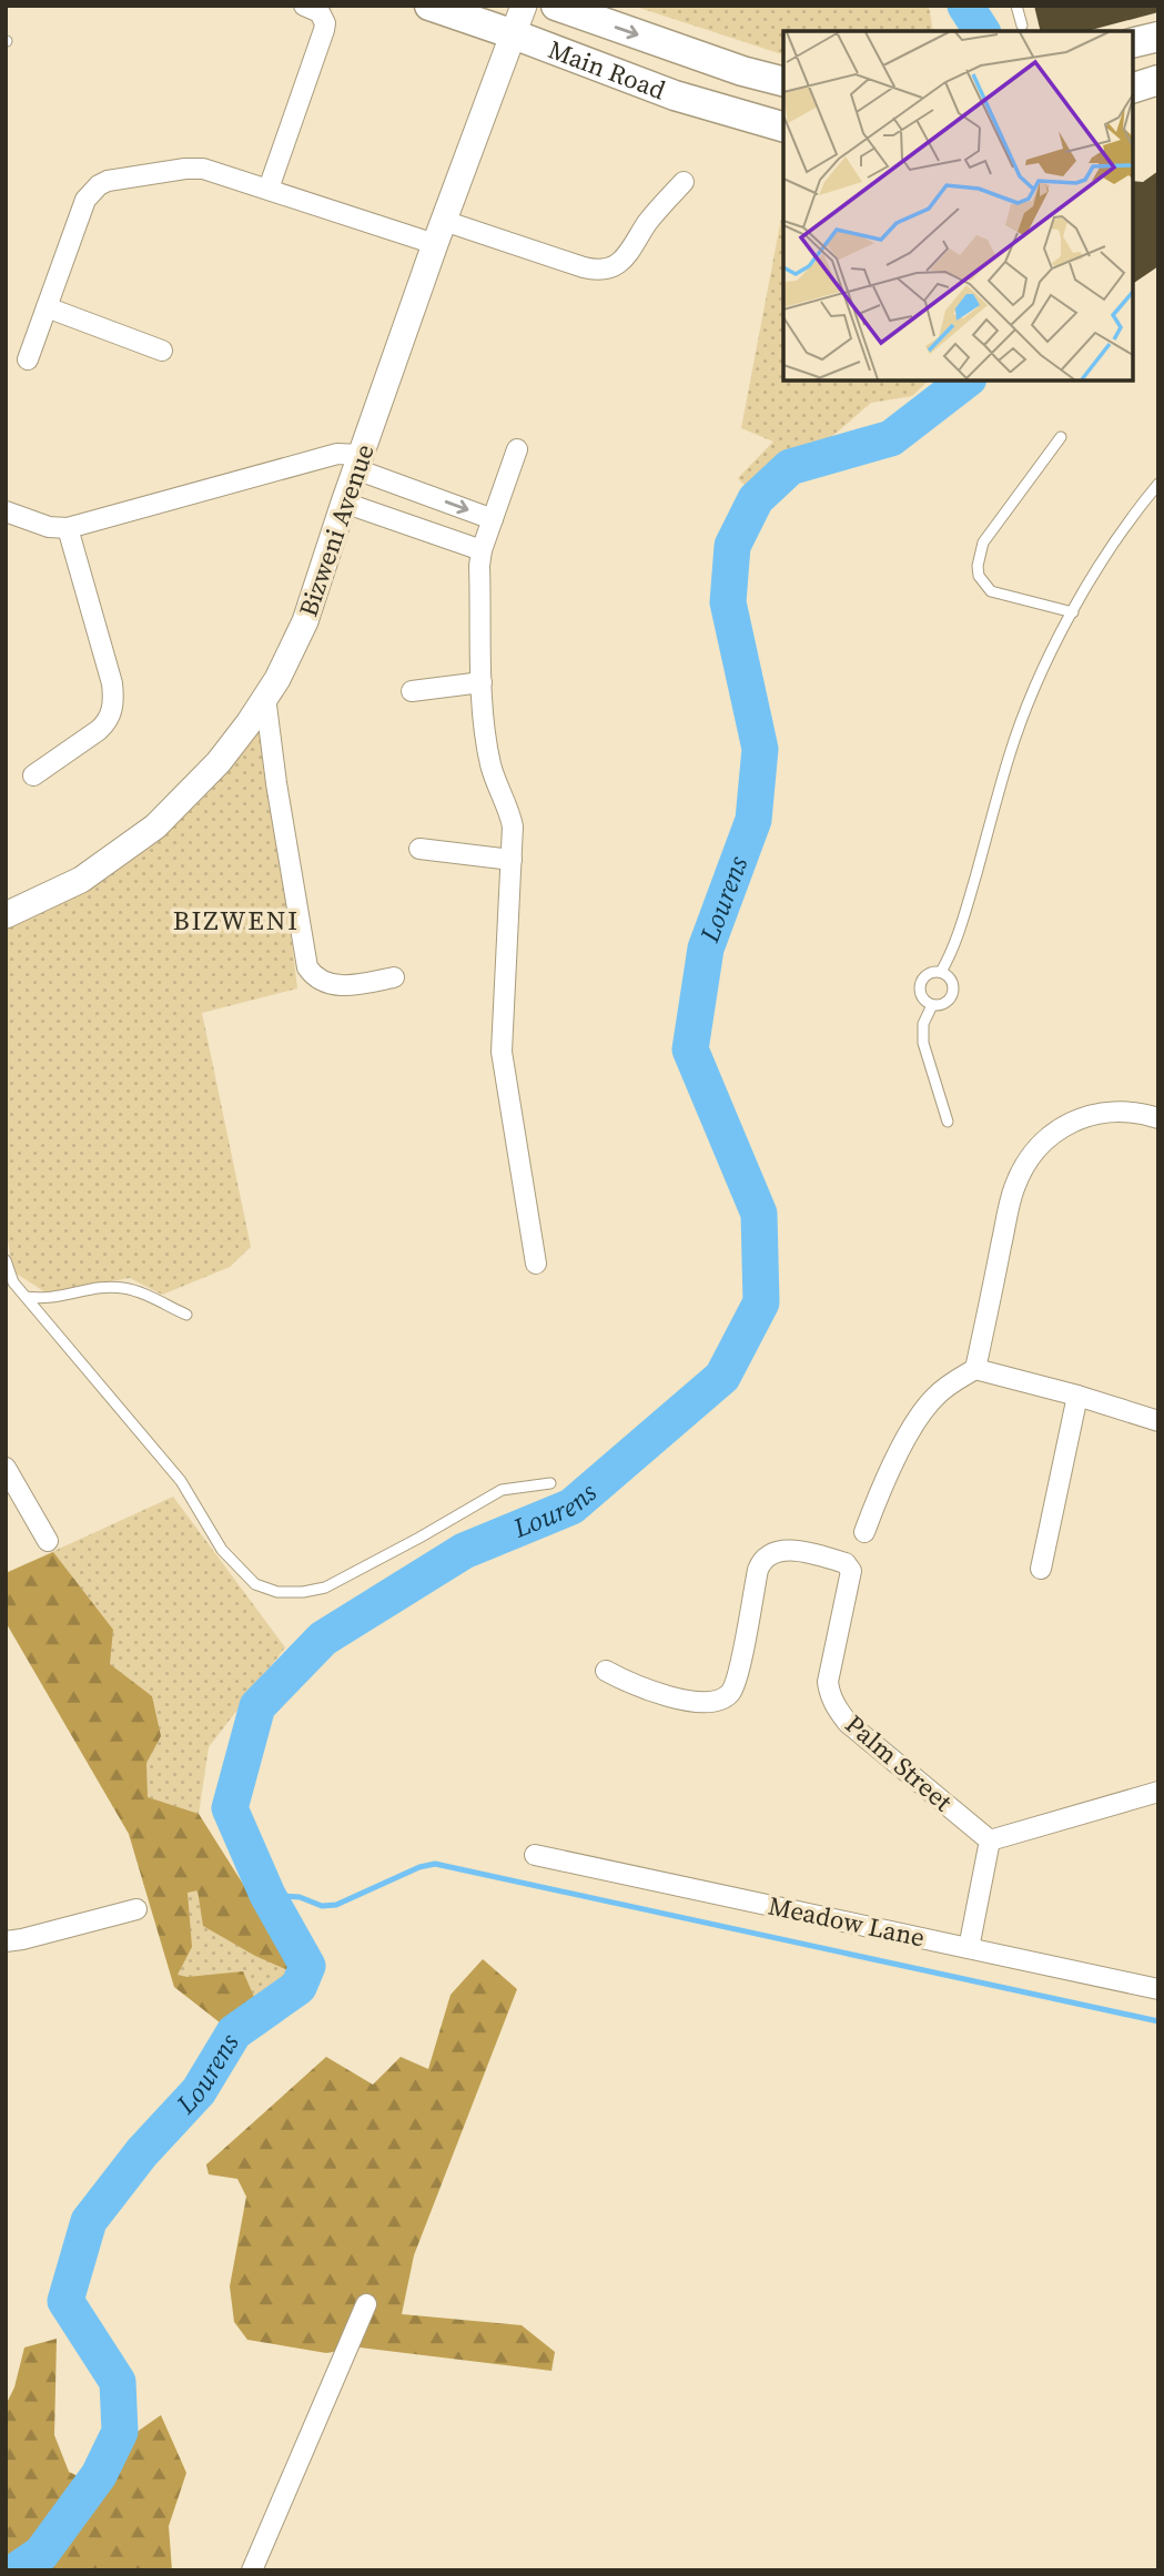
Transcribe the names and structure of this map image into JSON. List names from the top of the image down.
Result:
{
  "streets": {
    "main road": ["Main Road"],
    "street": ["Bizweni Avenue", "Palm Street", "Meadow Lane"]
  },
  "crossings": [
    ["Main Road", "Bizweni Avenue"]
  ],
  "districts": ["BIZWENI"],
  "water": ["Lourens"]
}
